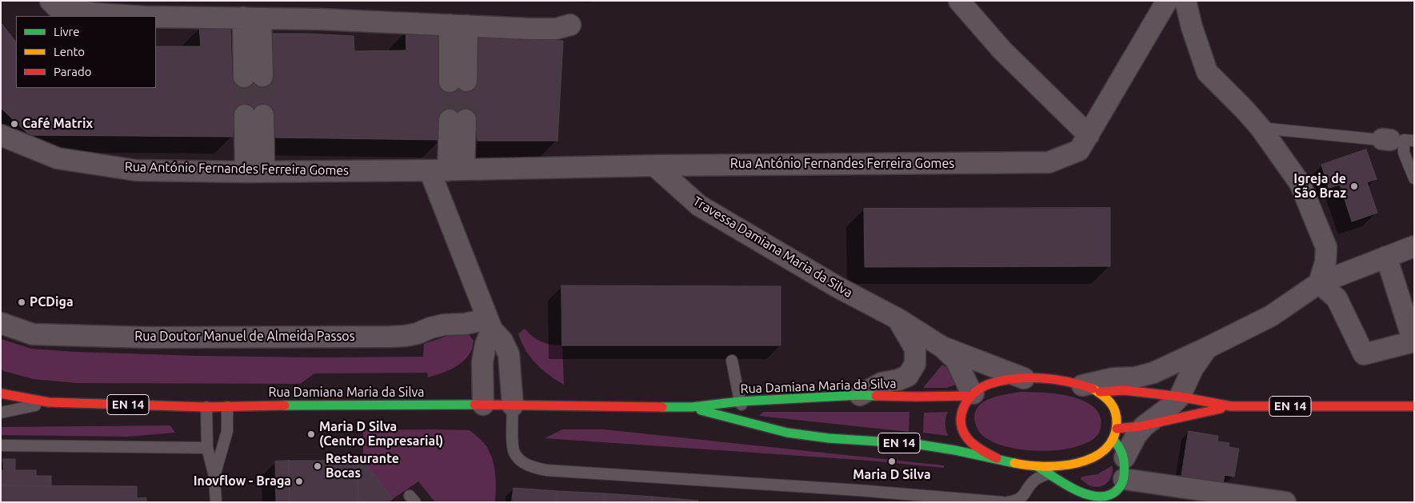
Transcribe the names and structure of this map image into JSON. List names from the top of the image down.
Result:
{
  "streets": {
    "main road": ["Rua Damiana Maria da Silva", "EN 14"],
    "street": ["Rua António Fernandes Ferreira Gomes", "Travessa Damiana Maria da Silva", "Rua Doutor Manuel de Almeida Passos"]
  },
  "crossings": [
    ["Rua António Fernandes Ferreira Gomes", "Travessa Damiana Maria da Silva"],
    ["Travessa Damiana Maria da Silva", "Rua Damiana Maria da Silva"]
  ],
  "places": [
    "Café Matrix",
    "Igreja de São Braz",
    "PCDiga",
    "Maria D Silva (Centro Empresarial)",
    "Maria D Silva",
    "Restaurante Bocas",
    "Inovflow - Braga"
  ],
  "legend": ["Livre", "Lento", "Parado"]
}
